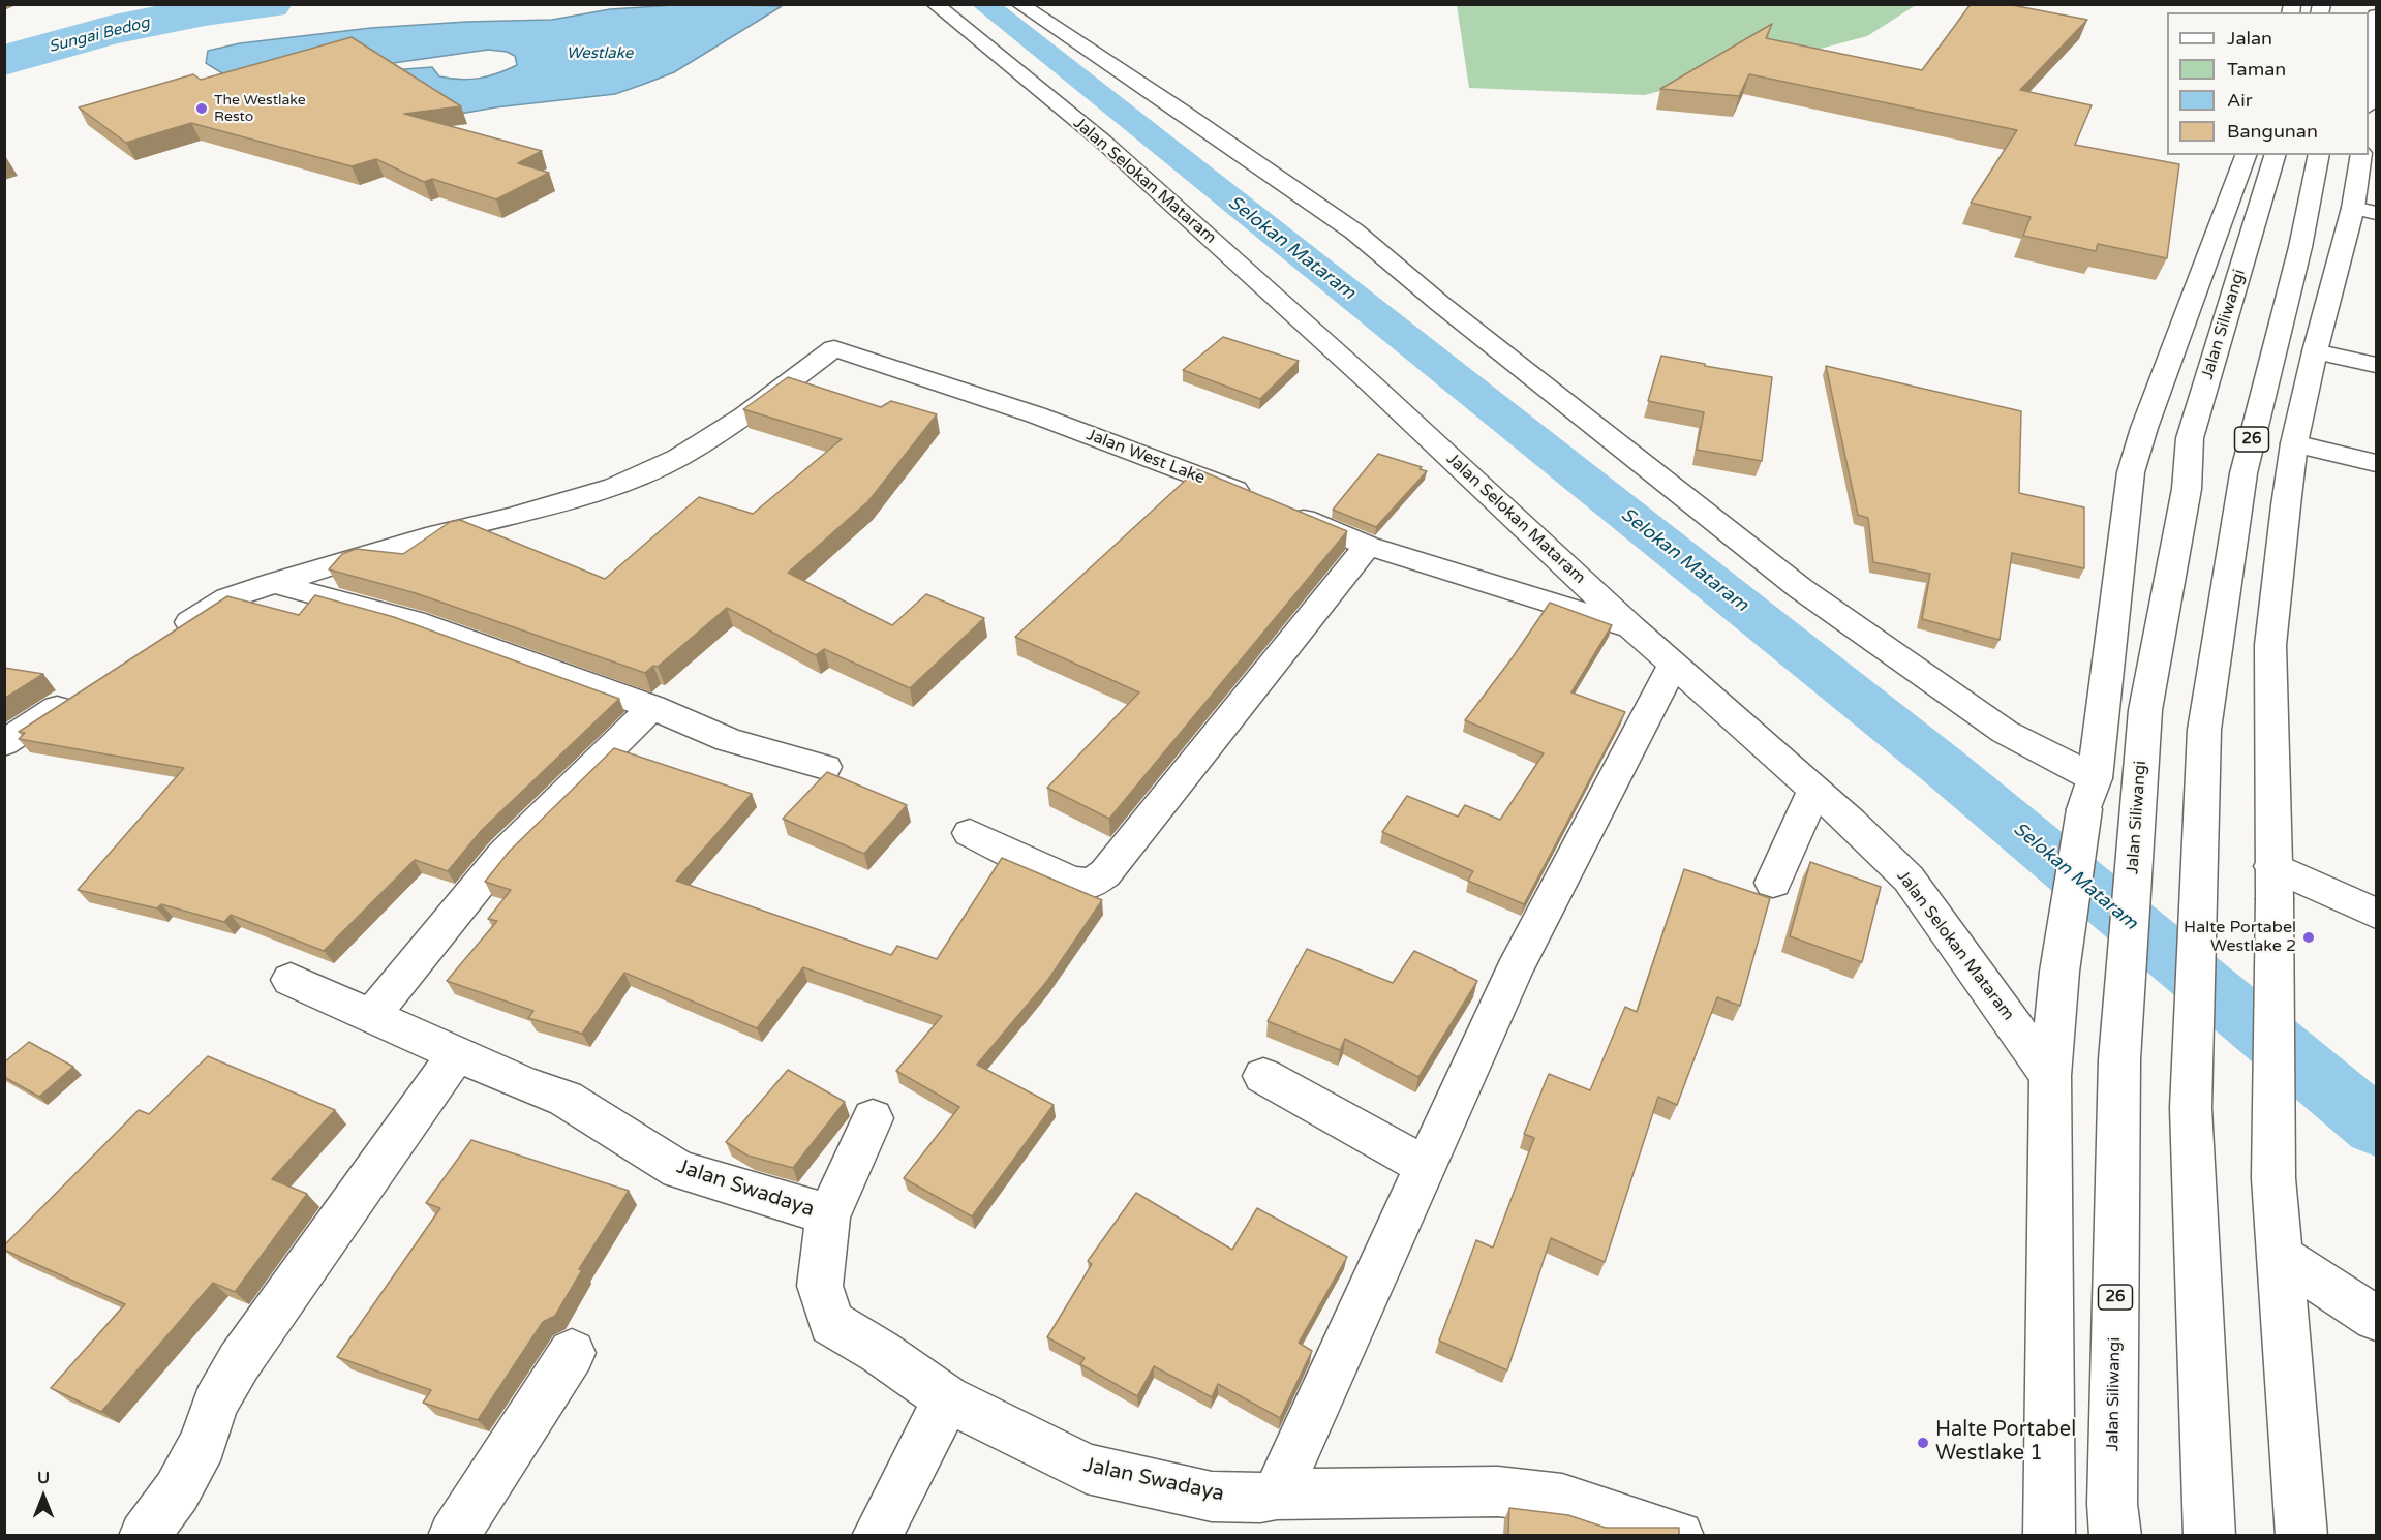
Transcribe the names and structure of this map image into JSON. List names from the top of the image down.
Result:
{
  "streets": {
    "main road": [
      "Jalan Selokan Mataram",
      "Jalan Siliwangi",
      "26",
      "Jalan West Lake",
      "Jalan Swadaya"
    ]
  },
  "crossings": [
    ["Jalan Selokan Mataram", "Jalan West Lake"]
  ],
  "water": ["Sungai Bedog", "Westlake", "Selokan Mataram"],
  "places": ["The Westlake Resto", "Halte Portabel Westlake 2", "Halte Portabel Westlake 1"],
  "legend": [
    "Jalan",
    "Taman",
    "Air",
    "Bangunan"
  ],
  "north": "top"
}
